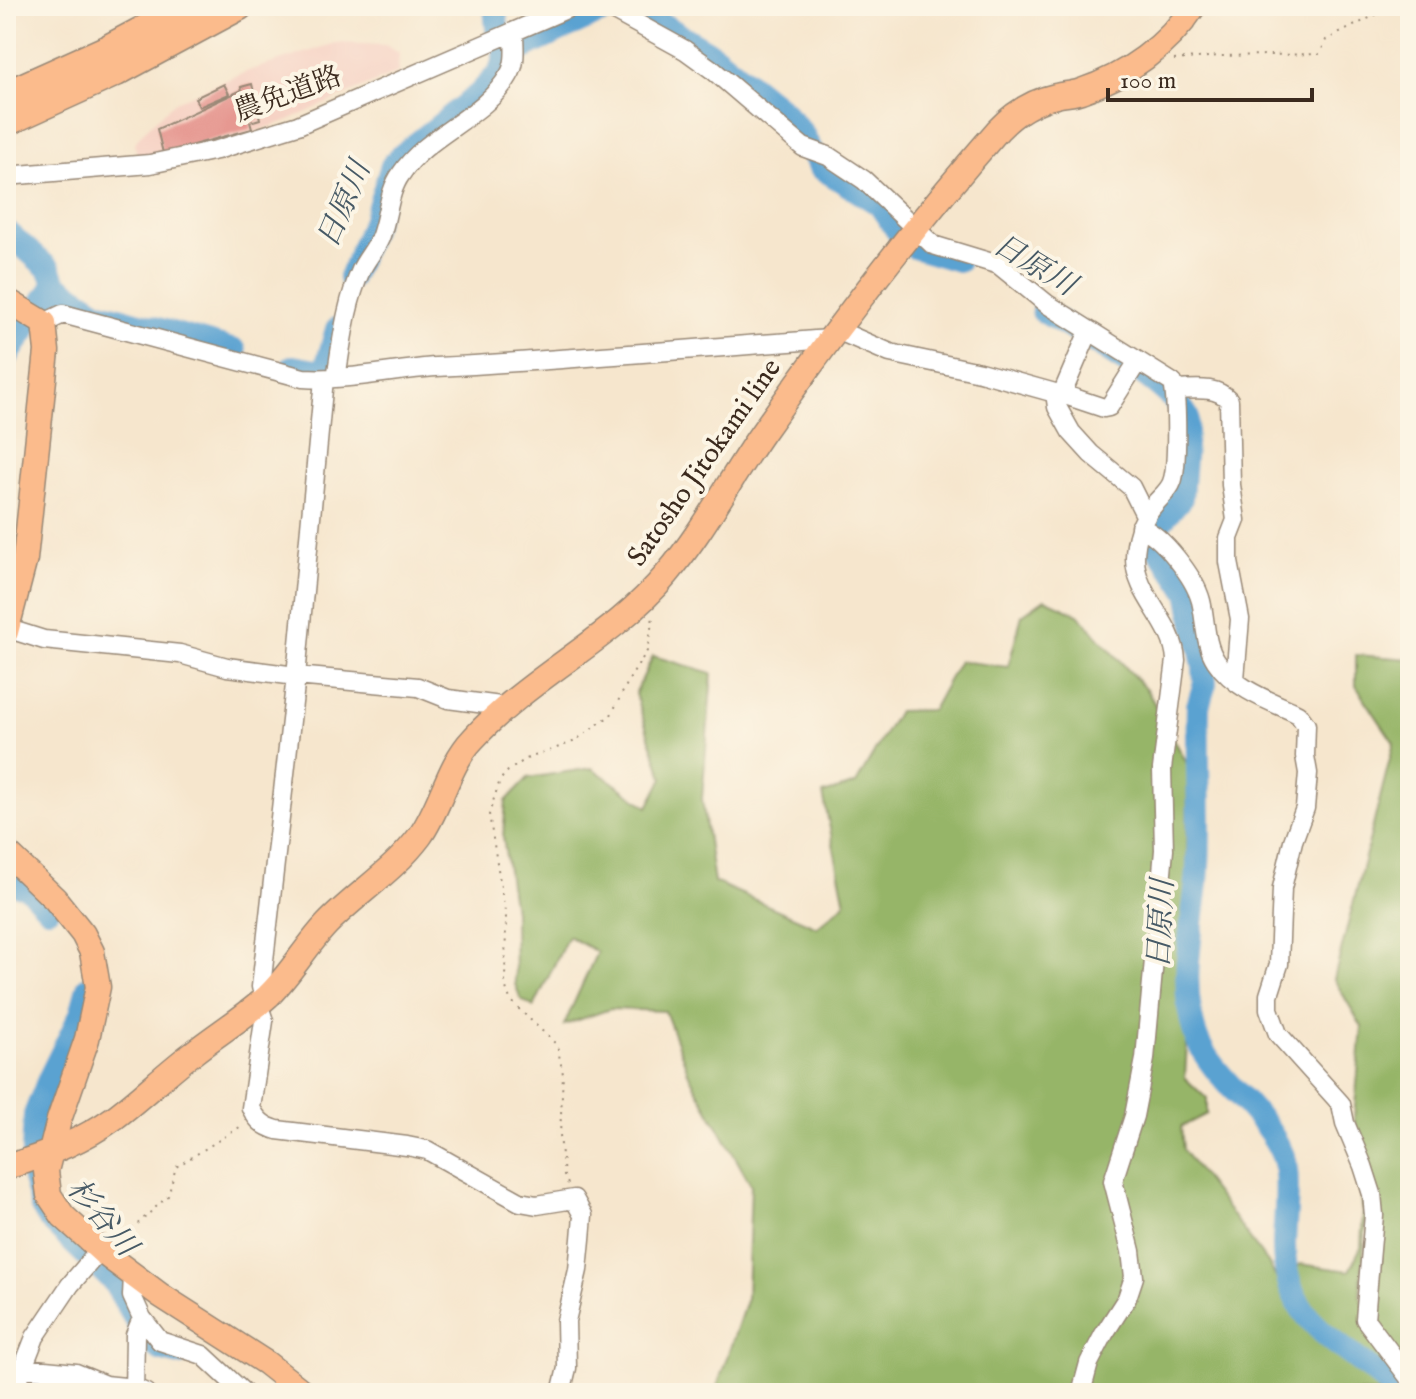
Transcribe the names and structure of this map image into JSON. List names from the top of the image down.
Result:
{
  "streets": {
    "main road": ["Satosho Jitokami line"],
    "street": ["農免道路"]
  },
  "water": ["日原川", "杉谷川"],
  "scale_bar": "100 m"
}
